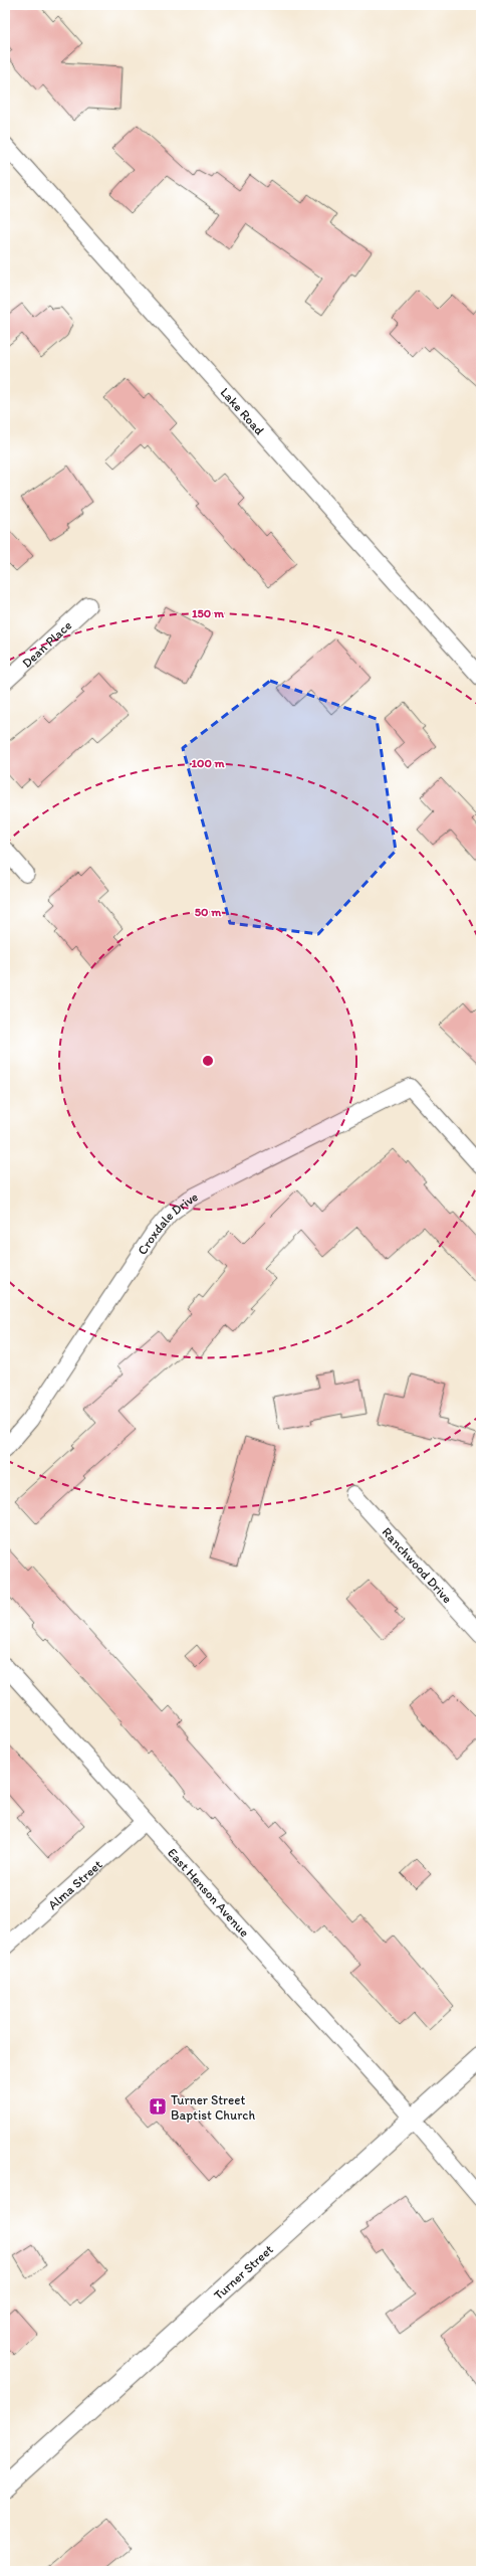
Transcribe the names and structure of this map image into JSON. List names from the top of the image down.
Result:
{
  "streets": {
    "street": [
      "Lake Road",
      "Dean Place",
      "Croxdale Drive",
      "Ranchwood Drive",
      "Alma Street",
      "East Henson Avenue",
      "Turner Street"
    ]
  },
  "crossings": [
    ["Alma Street", "East Henson Avenue"],
    ["East Henson Avenue", "Turner Street"]
  ],
  "places": {
    "church": ["Turner Street Baptist Church"]
  },
  "rings": ["150 m", "100 m", "50 m"]
}
